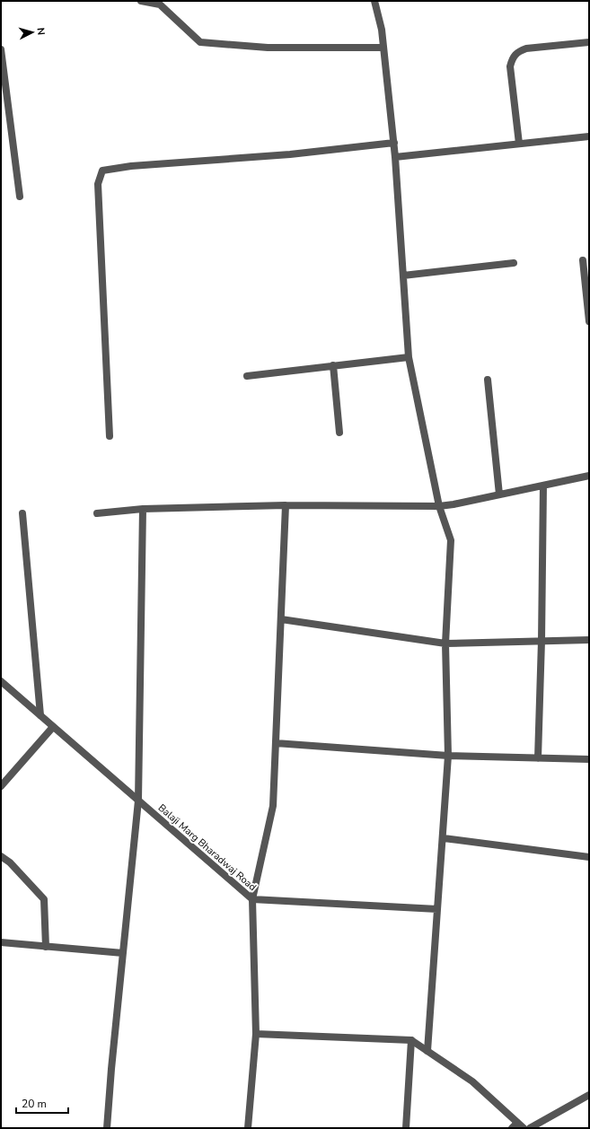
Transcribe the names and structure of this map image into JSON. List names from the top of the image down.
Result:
{
  "streets": {
    "street": ["Balaji Marg Bharadwaj Road"]
  },
  "scale_bar": "20 m",
  "north": "right"
}
